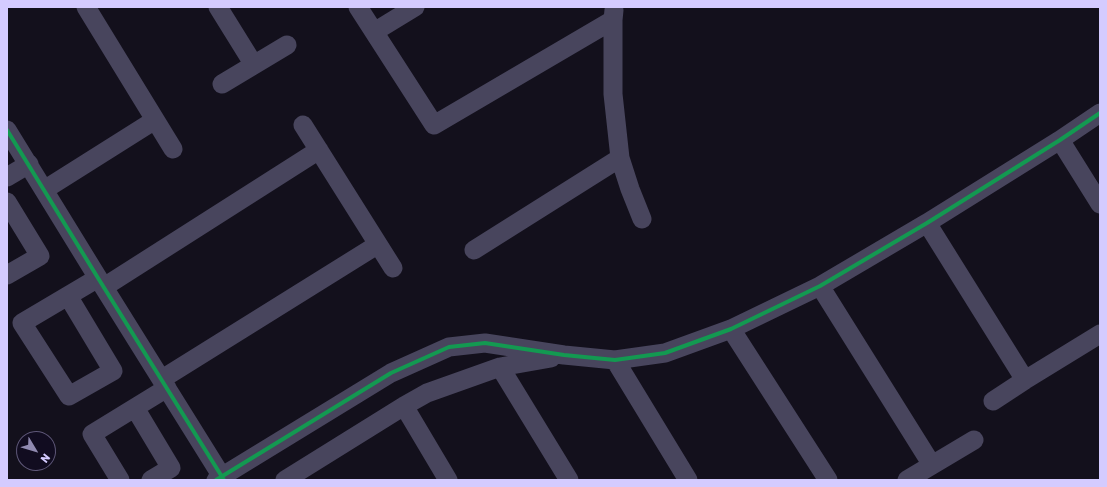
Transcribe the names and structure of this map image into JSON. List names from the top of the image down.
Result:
{
  "north": "bottom right"
}
